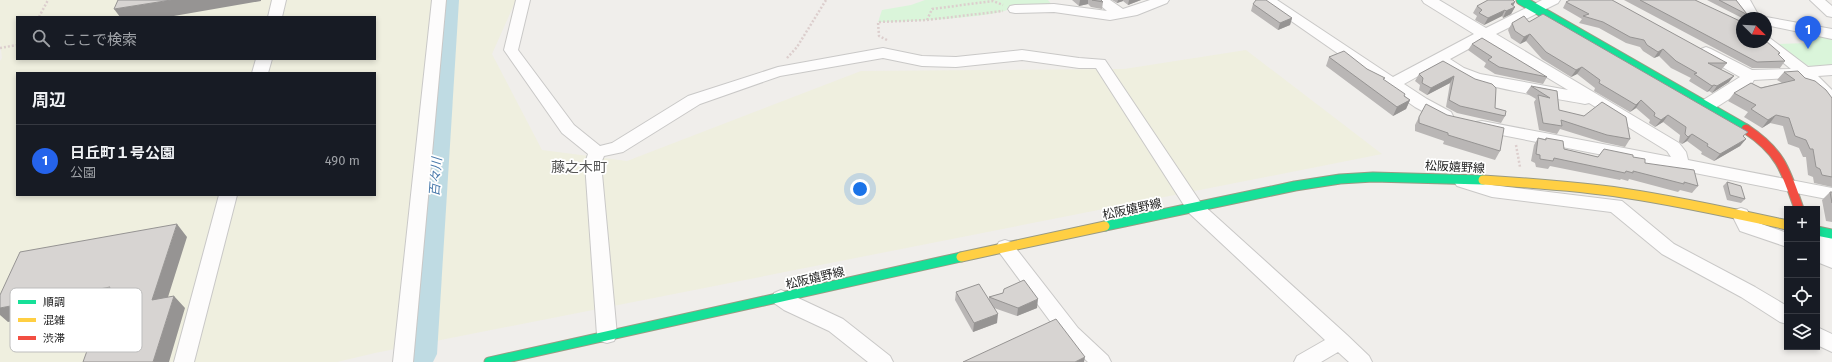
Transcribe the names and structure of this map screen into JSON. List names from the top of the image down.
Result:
{
  "streets": {
    "main road": ["松阪嬉野線"]
  },
  "districts": ["藤之木町"],
  "water": ["百々川"],
  "legend": ["順調", "混雑", "渋滞"],
  "north": "bottom right",
  "page": {
    "pins": "1",
    "search": "ここで検索",
    "heading": "周辺",
    "list": [
      {
        "mark": "1",
        "name": "日丘町１号公園",
        "note": "公園",
        "value": "490 m"
      }
    ],
    "map_buttons": ["+", "−"]
  }
}
